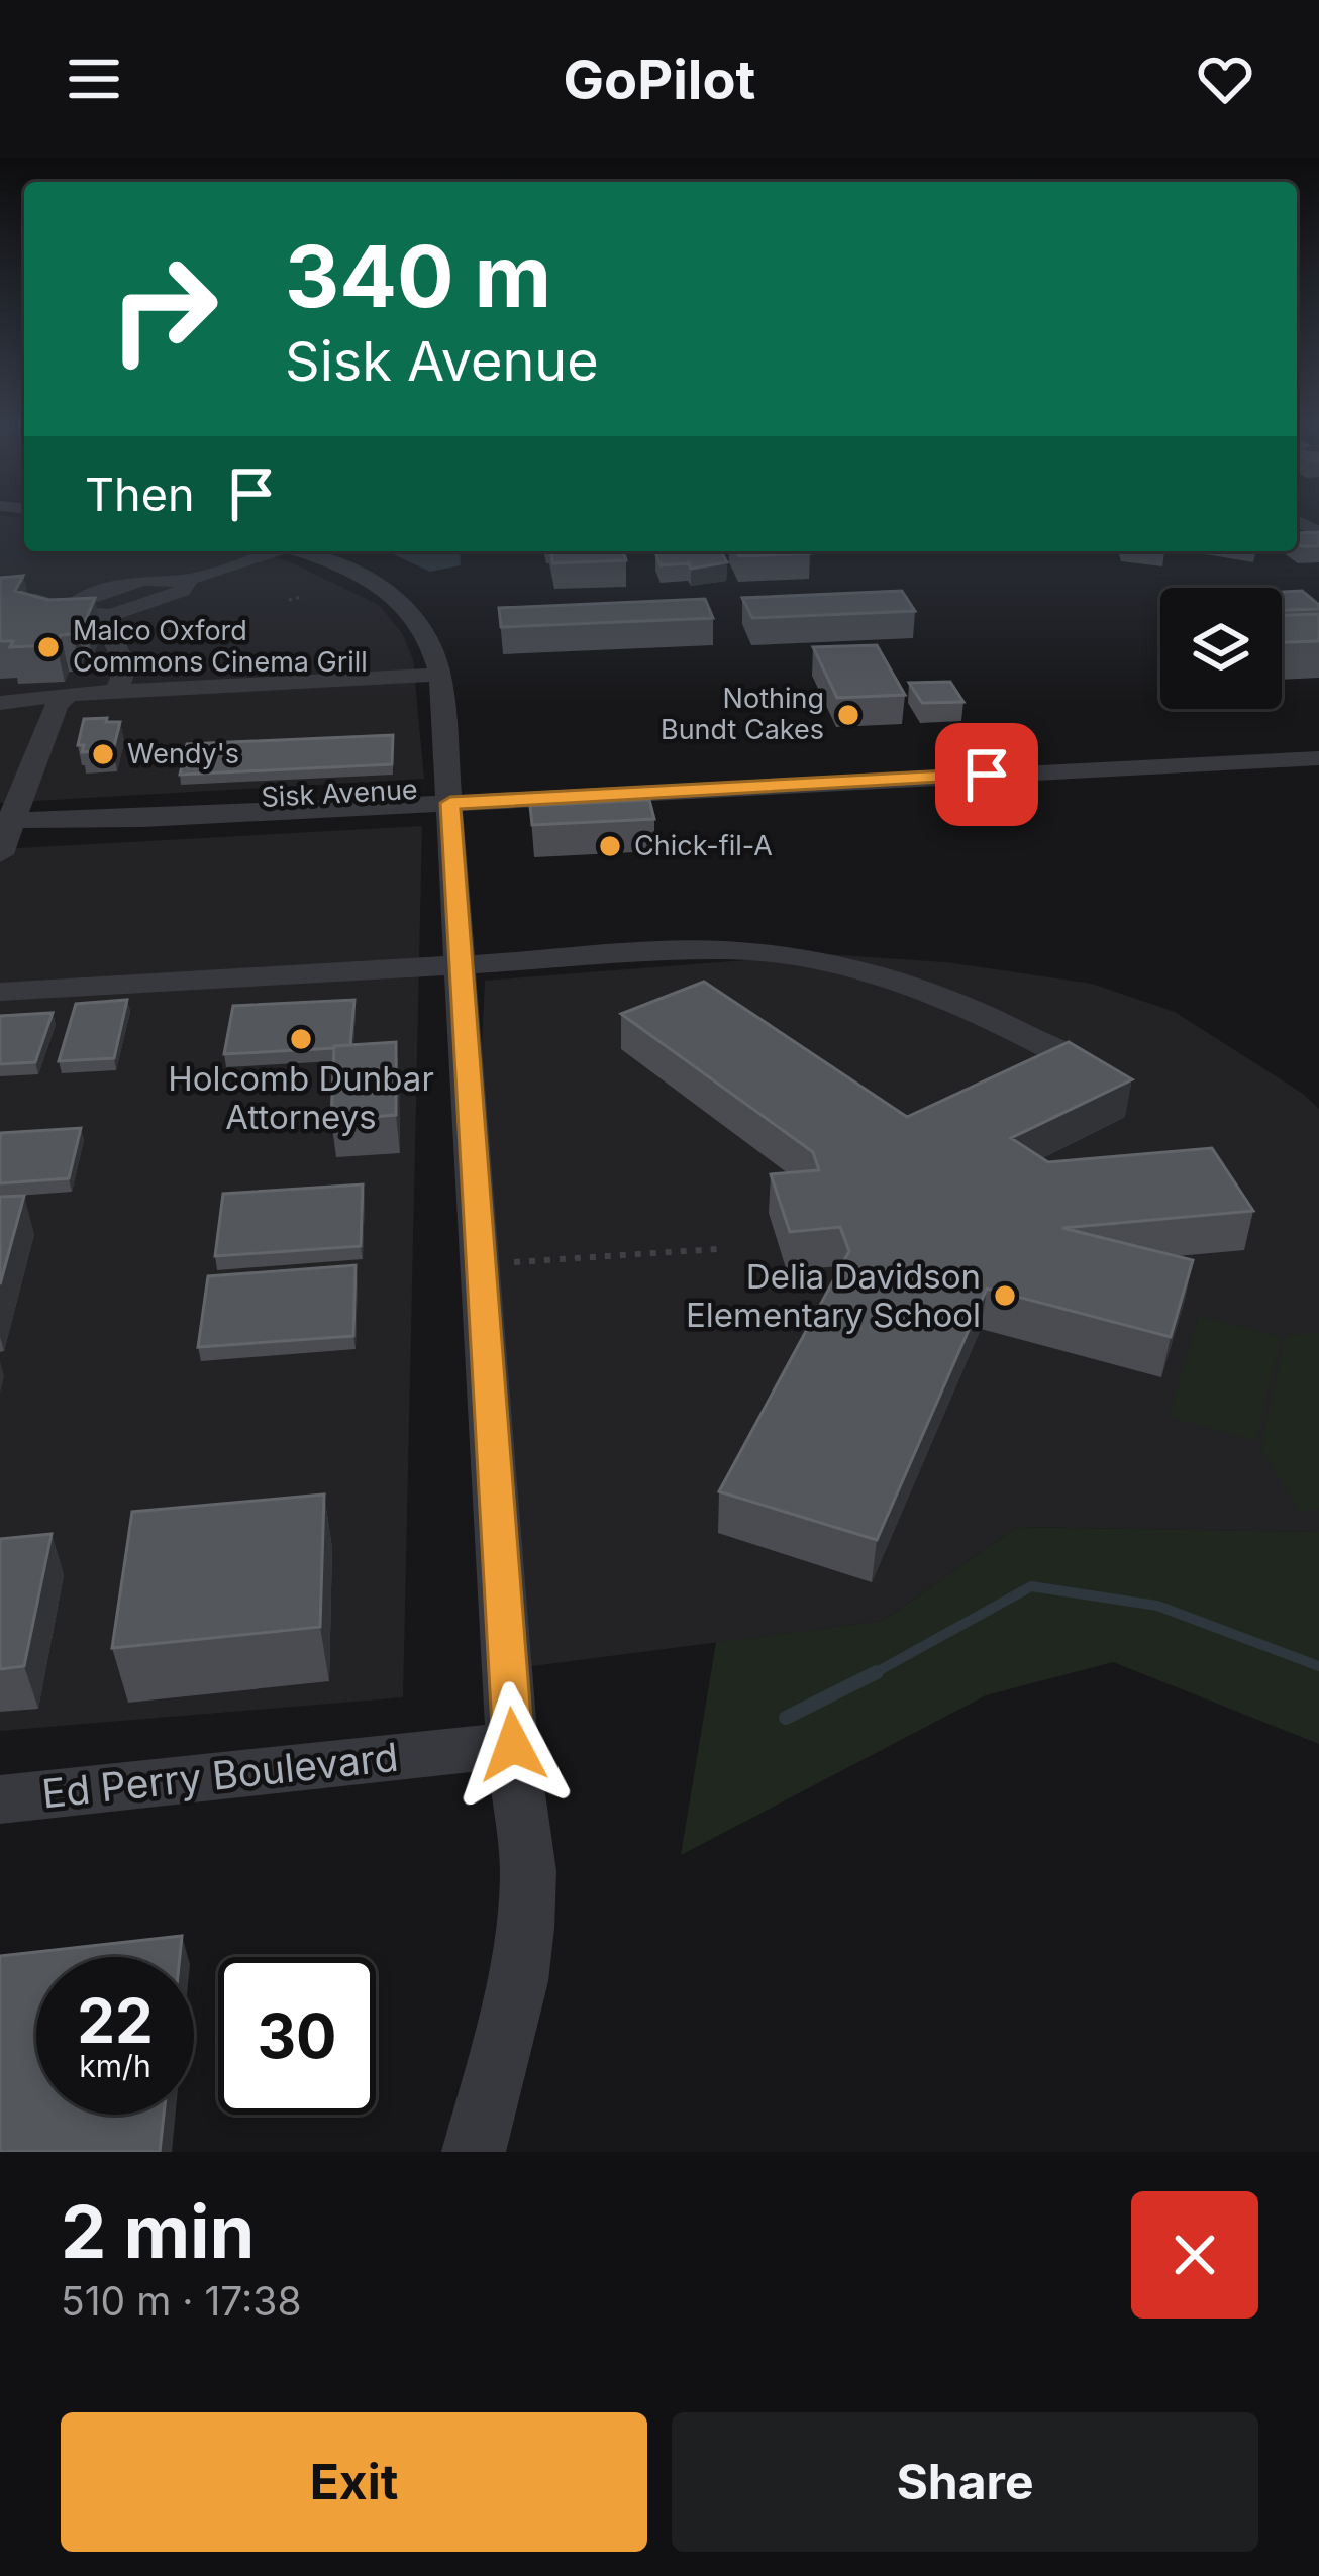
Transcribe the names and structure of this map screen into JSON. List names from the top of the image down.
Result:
{
  "streets": {
    "street": ["Sisk Avenue", "Ed Perry Boulevard"]
  },
  "places": [
    "Malco Oxford Commons Cinema Grill",
    "Nothing Bundt Cakes",
    "Wendy's",
    "Chick-fil-A",
    "Holcomb Dunbar Attorneys",
    "Delia Davidson Elementary School"
  ],
  "page": {
    "header": "GoPilot",
    "turn": ["340 m", "Sisk Avenue"],
    "then": "Then",
    "speed": "22 km/h",
    "limit": "30",
    "heading": ["2 min", "510 m · 17:38"],
    "buttons": ["Exit", "Share"]
  }
}
